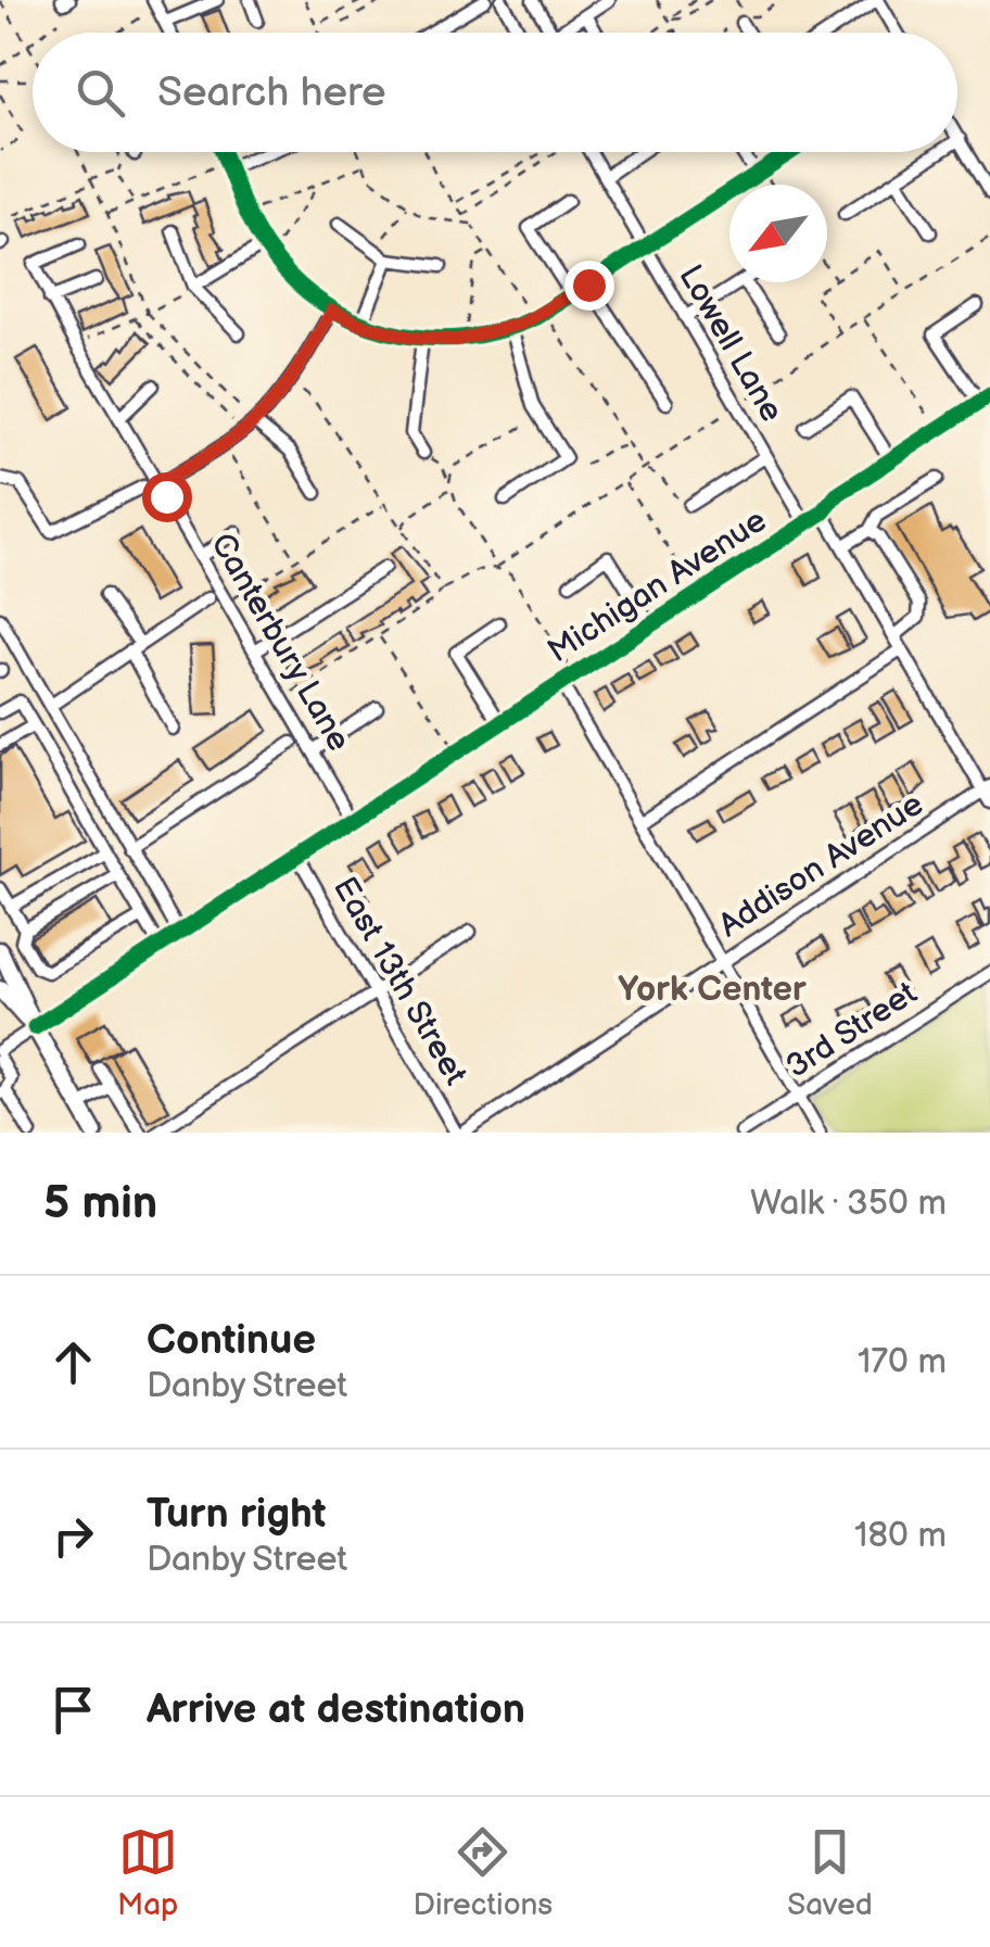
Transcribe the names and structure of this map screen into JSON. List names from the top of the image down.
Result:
{
  "streets": {
    "street": [
      "Lowell Lane",
      "Michigan Avenue",
      "Canterbury Lane",
      "Addison Avenue",
      "East 13th Street",
      "3rd Street"
    ]
  },
  "crossings": [
    ["Lowell Lane", "Michigan Avenue"],
    ["Michigan Avenue", "Canterbury Lane"],
    ["Michigan Avenue", "East 13th Street"],
    ["Addison Avenue", "East 13th Street"]
  ],
  "districts": ["York Center"],
  "north": "bottom left",
  "page": {
    "search": "Search here",
    "heading": ["5 min", "Walk · 350 m"],
    "list": [
      ["Continue", "Danby Street", "170 m"],
      ["Turn right", "Danby Street", "180 m"],
      "Arrive at destination"
    ],
    "nav": ["Map", "Directions", "Saved"]
  }
}
